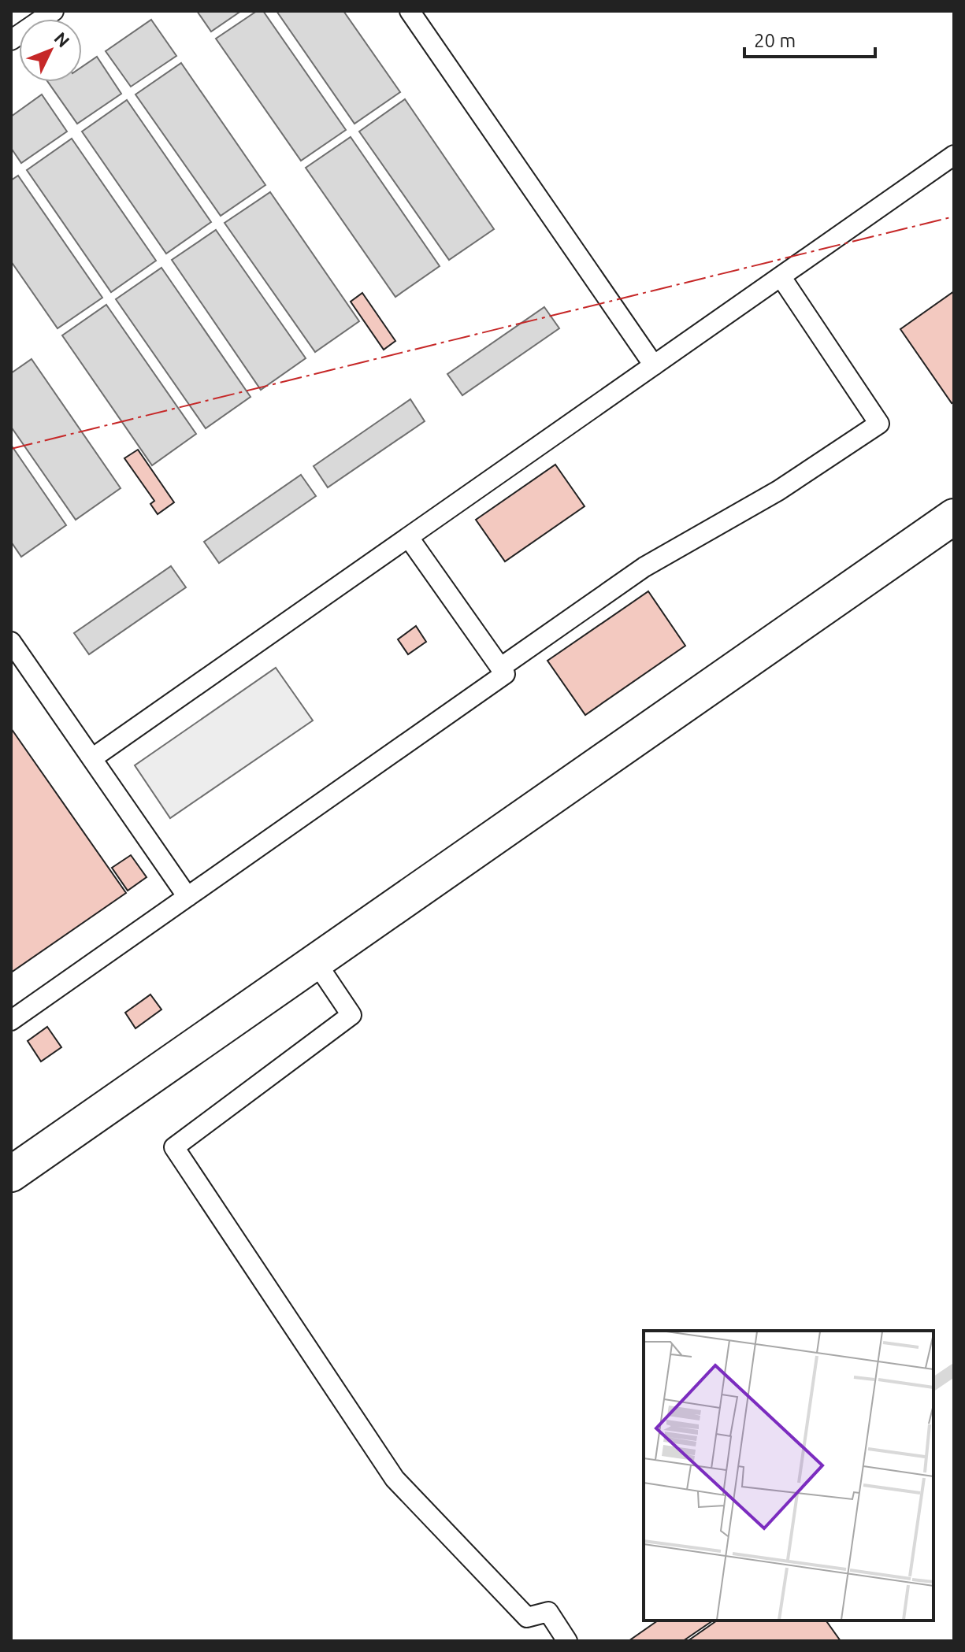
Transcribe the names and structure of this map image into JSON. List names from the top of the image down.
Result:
{
  "scale_bar": "20 m",
  "north": "top right"
}
